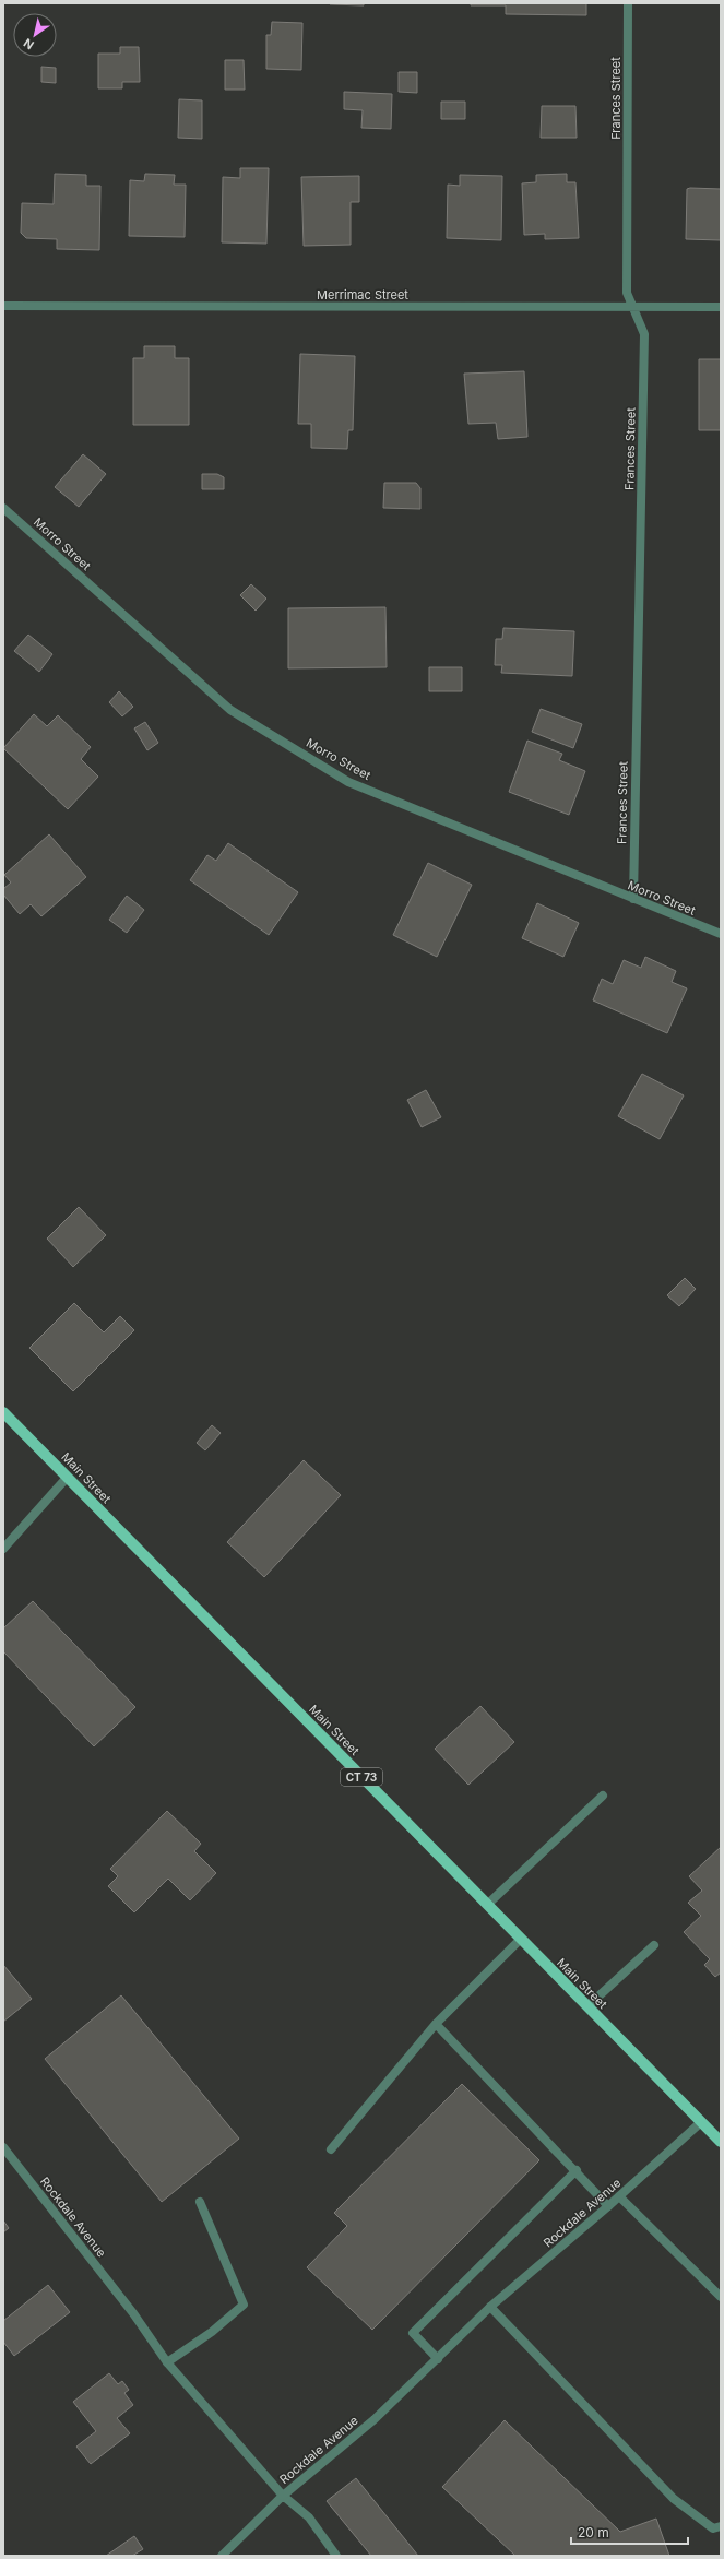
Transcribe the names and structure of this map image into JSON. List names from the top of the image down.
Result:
{
  "streets": {
    "main road": ["Main Street", "CT 73"],
    "street": [
      "Frances Street",
      "Merrimac Street",
      "Morro Street",
      "Rockdale Avenue"
    ]
  },
  "crossings": [
    ["Frances Street", "Merrimac Street"],
    ["Frances Street", "Morro Street"],
    ["Main Street", "Rockdale Avenue"]
  ],
  "scale_bar": "20 m",
  "north": "bottom left"
}
